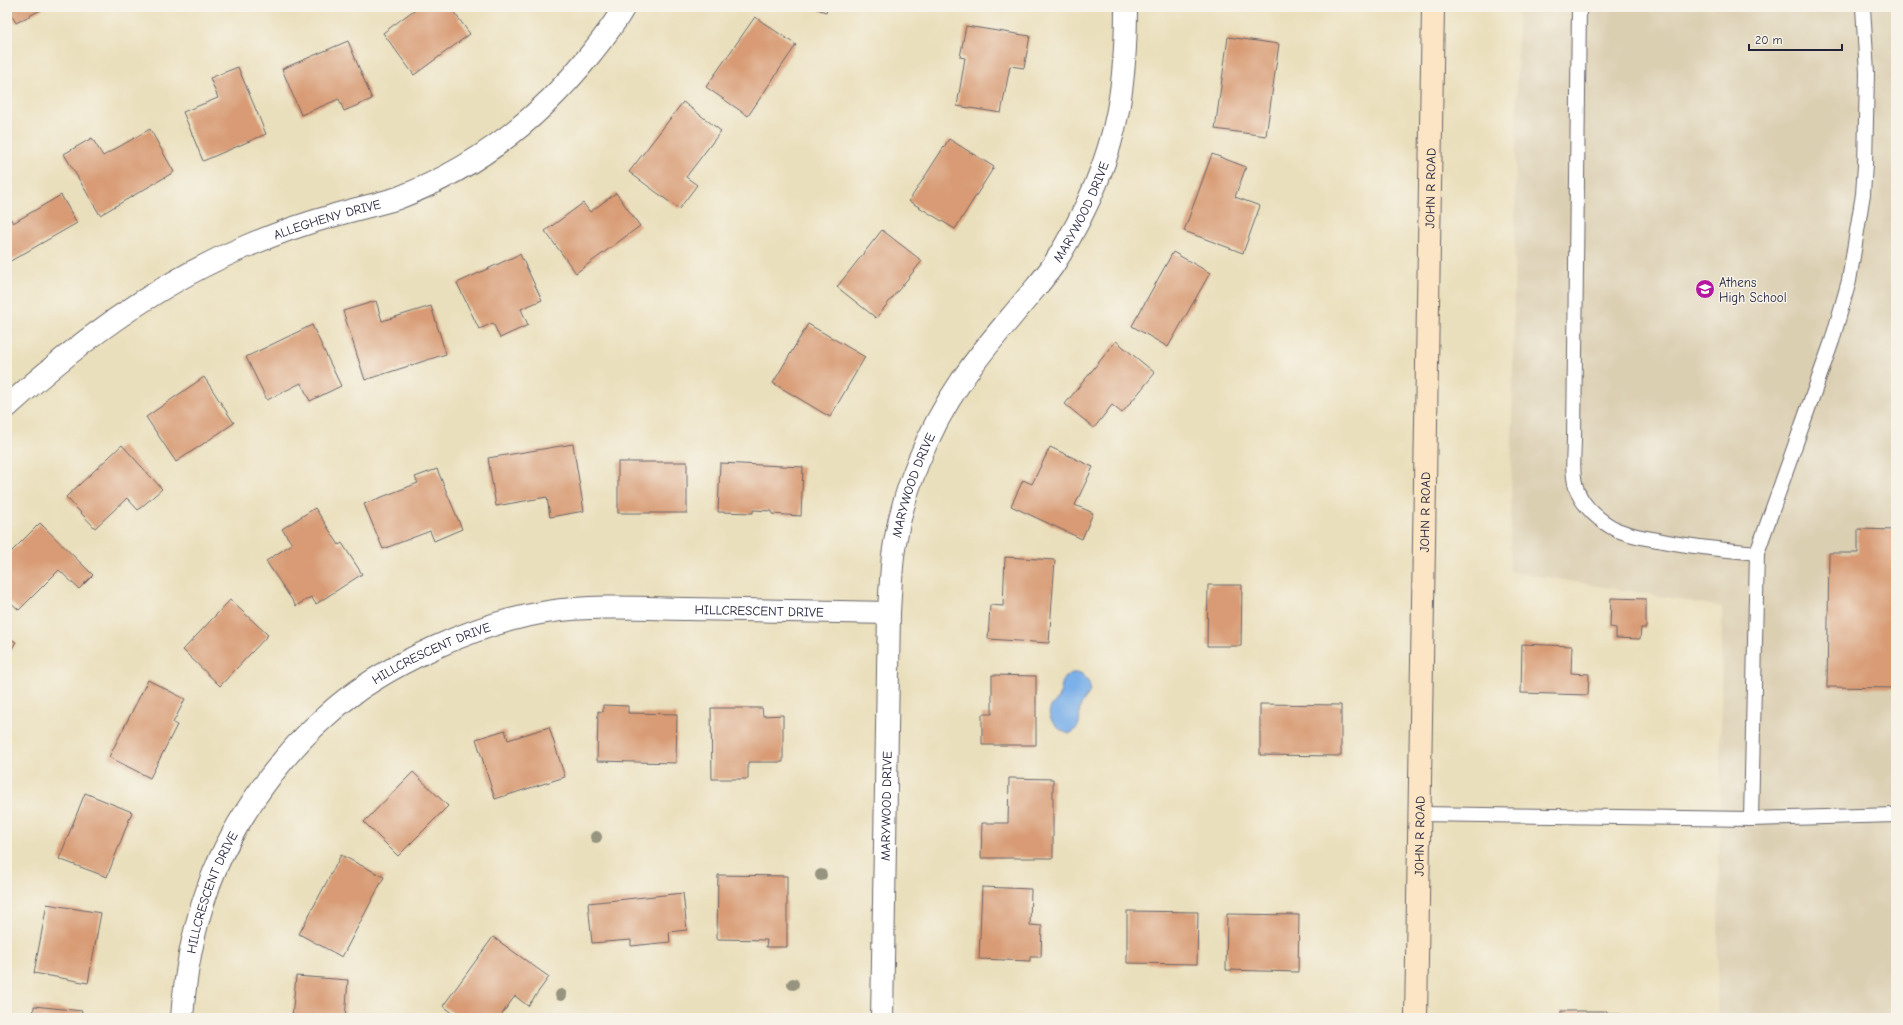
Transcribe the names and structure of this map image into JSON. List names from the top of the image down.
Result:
{
  "streets": {
    "main road": ["JOHN R ROAD"],
    "street": ["MARYWOOD DRIVE", "ALLEGHENY DRIVE", "HILLCRESCENT DRIVE"]
  },
  "crossings": [
    ["MARYWOOD DRIVE", "HILLCRESCENT DRIVE"]
  ],
  "places": {
    "school or university": ["Athens High School"]
  },
  "scale_bar": "20 m"
}
